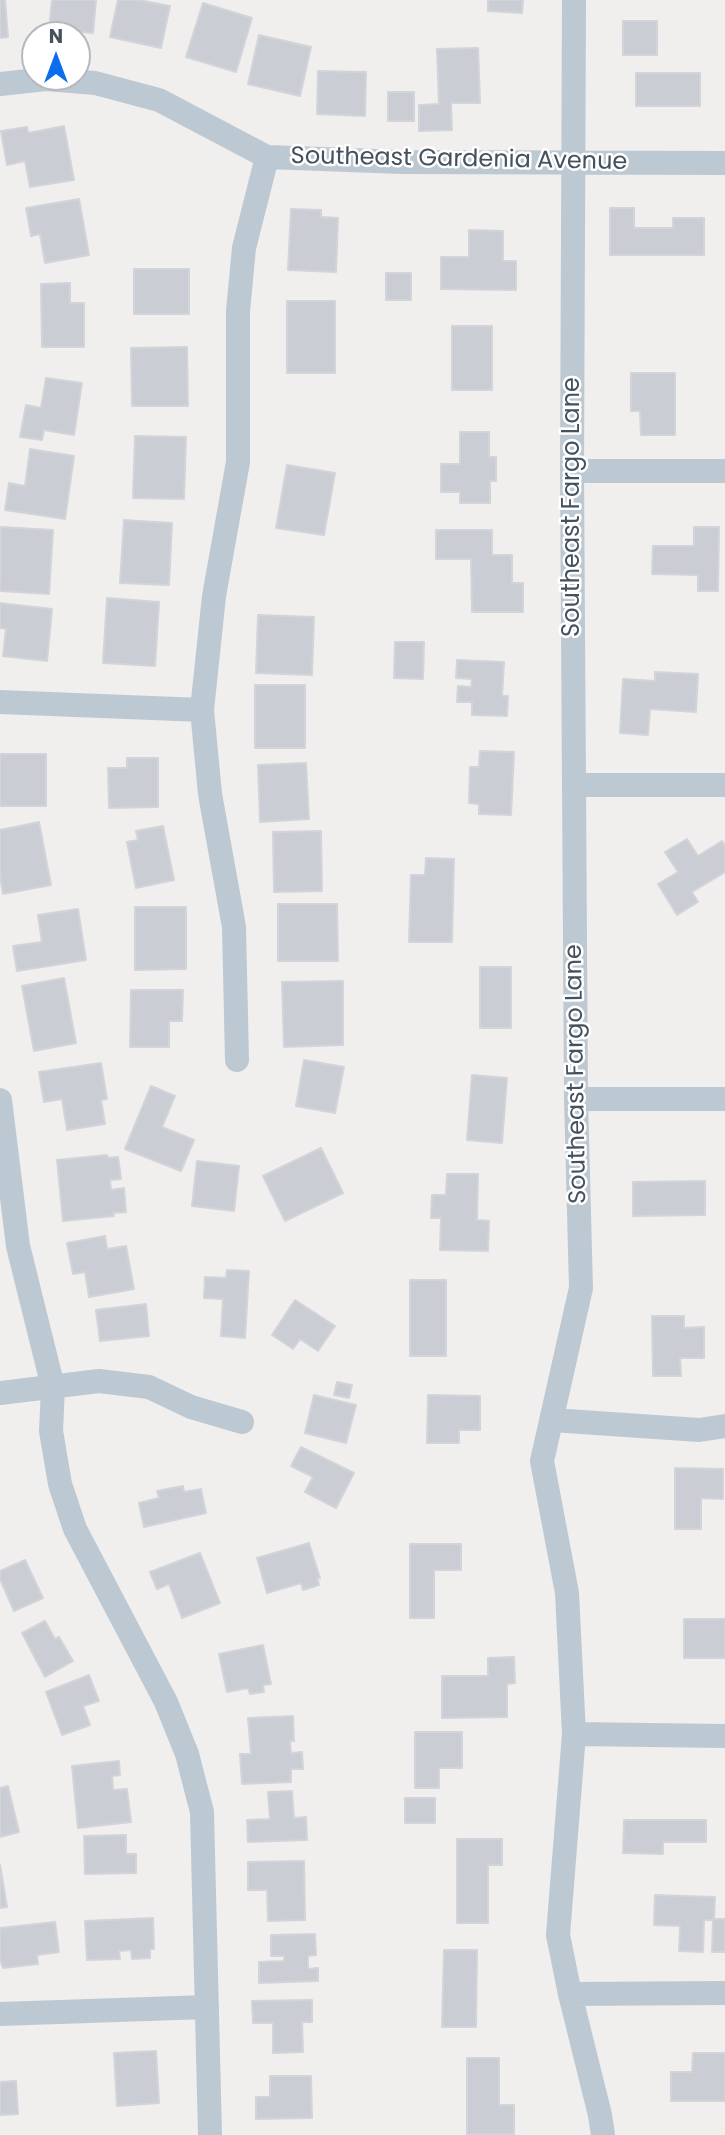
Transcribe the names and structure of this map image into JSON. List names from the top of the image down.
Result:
{
  "streets": {
    "street": ["Southeast Gardenia Avenue", "Southeast Fargo Lane"]
  },
  "crossings": [
    ["Southeast Gardenia Avenue", "Southeast Fargo Lane"]
  ],
  "north": "top"
}
